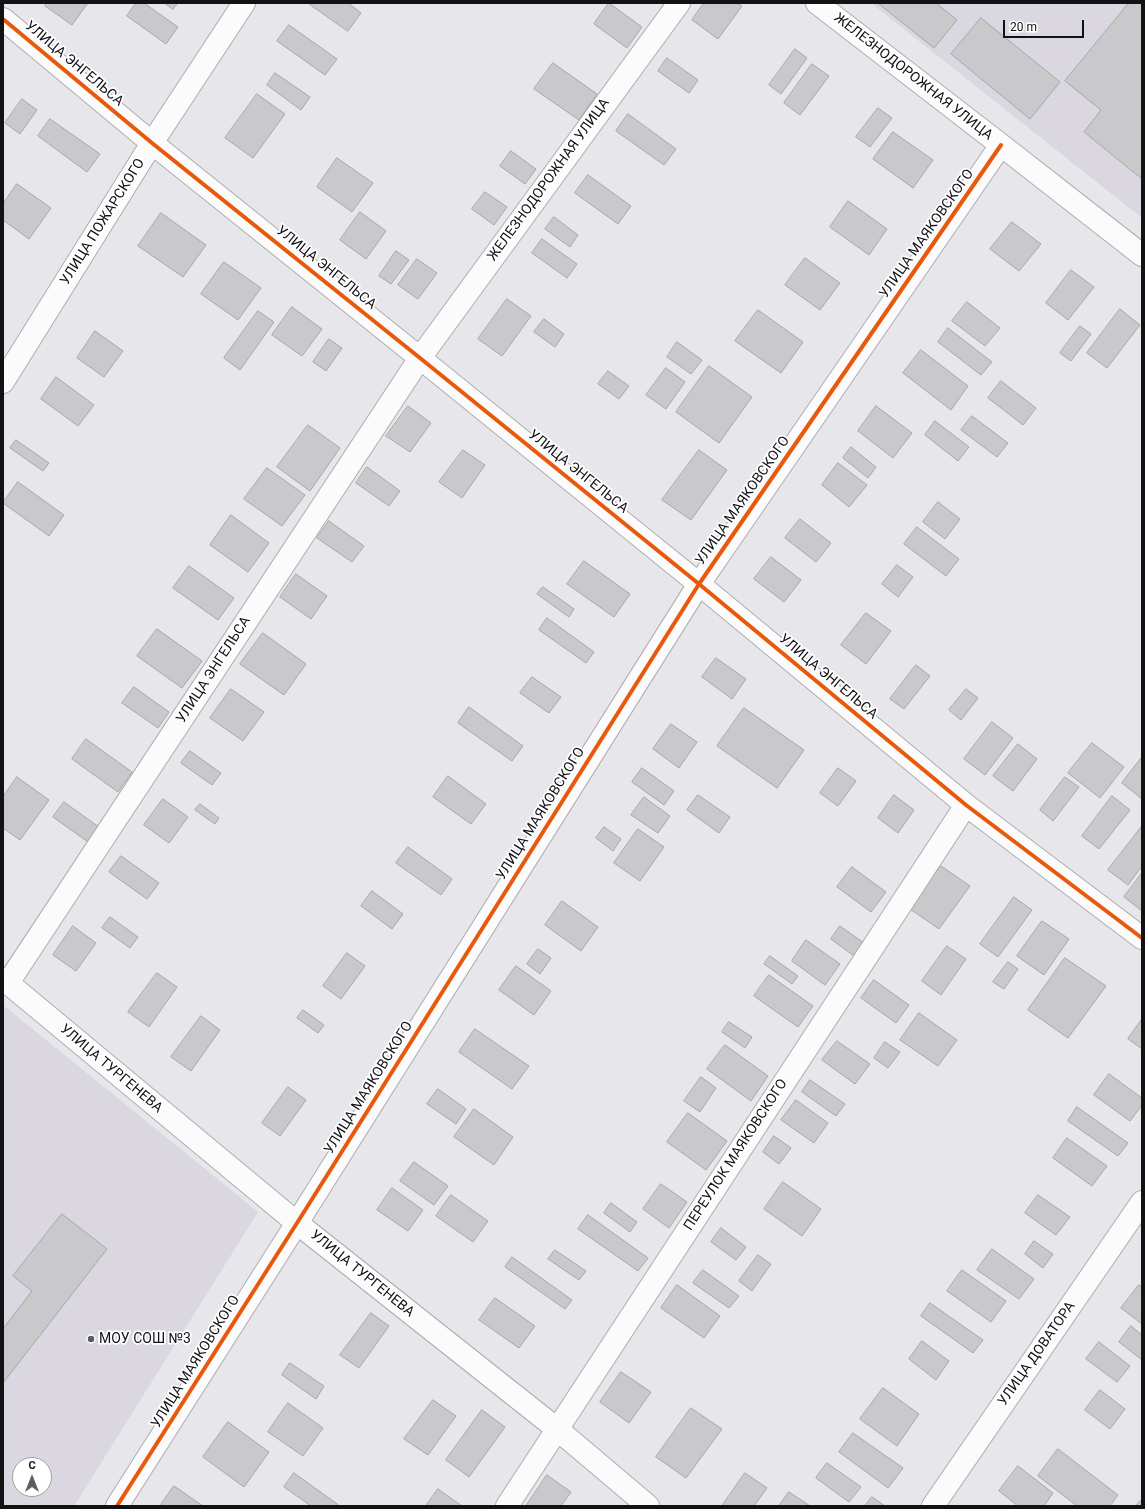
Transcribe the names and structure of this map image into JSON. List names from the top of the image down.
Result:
{
  "streets": {
    "street": [
      "УЛИЦА ЭНГЕЛЬСА",
      "ЖЕЛЕЗНОДОРОЖНАЯ УЛИЦА",
      "УЛИЦА ПОЖАРСКОГО",
      "УЛИЦА МАЯКОВСКОГО",
      "УЛИЦА ТУРГЕНЕВА",
      "ПЕРЕУЛОК МАЯКОВСКОГО",
      "УЛИЦА ДОВАТОРА"
    ]
  },
  "crossings": [
    ["УЛИЦА ЭНГЕЛЬСА", "ЖЕЛЕЗНОДОРОЖНАЯ УЛИЦА"],
    ["УЛИЦА ЭНГЕЛЬСА", "УЛИЦА ПОЖАРСКОГО"],
    ["УЛИЦА ЭНГЕЛЬСА", "УЛИЦА МАЯКОВСКОГО"],
    ["УЛИЦА ЭНГЕЛЬСА", "УЛИЦА ТУРГЕНЕВА"],
    ["УЛИЦА ЭНГЕЛЬСА", "ПЕРЕУЛОК МАЯКОВСКОГО"],
    ["ЖЕЛЕЗНОДОРОЖНАЯ УЛИЦА", "УЛИЦА МАЯКОВСКОГО"],
    ["УЛИЦА МАЯКОВСКОГО", "УЛИЦА ТУРГЕНЕВА"],
    ["УЛИЦА ТУРГЕНЕВА", "ПЕРЕУЛОК МАЯКОВСКОГО"]
  ],
  "places": ["МОУ СОШ №3"],
  "scale_bar": "20 m",
  "north": "top"
}
